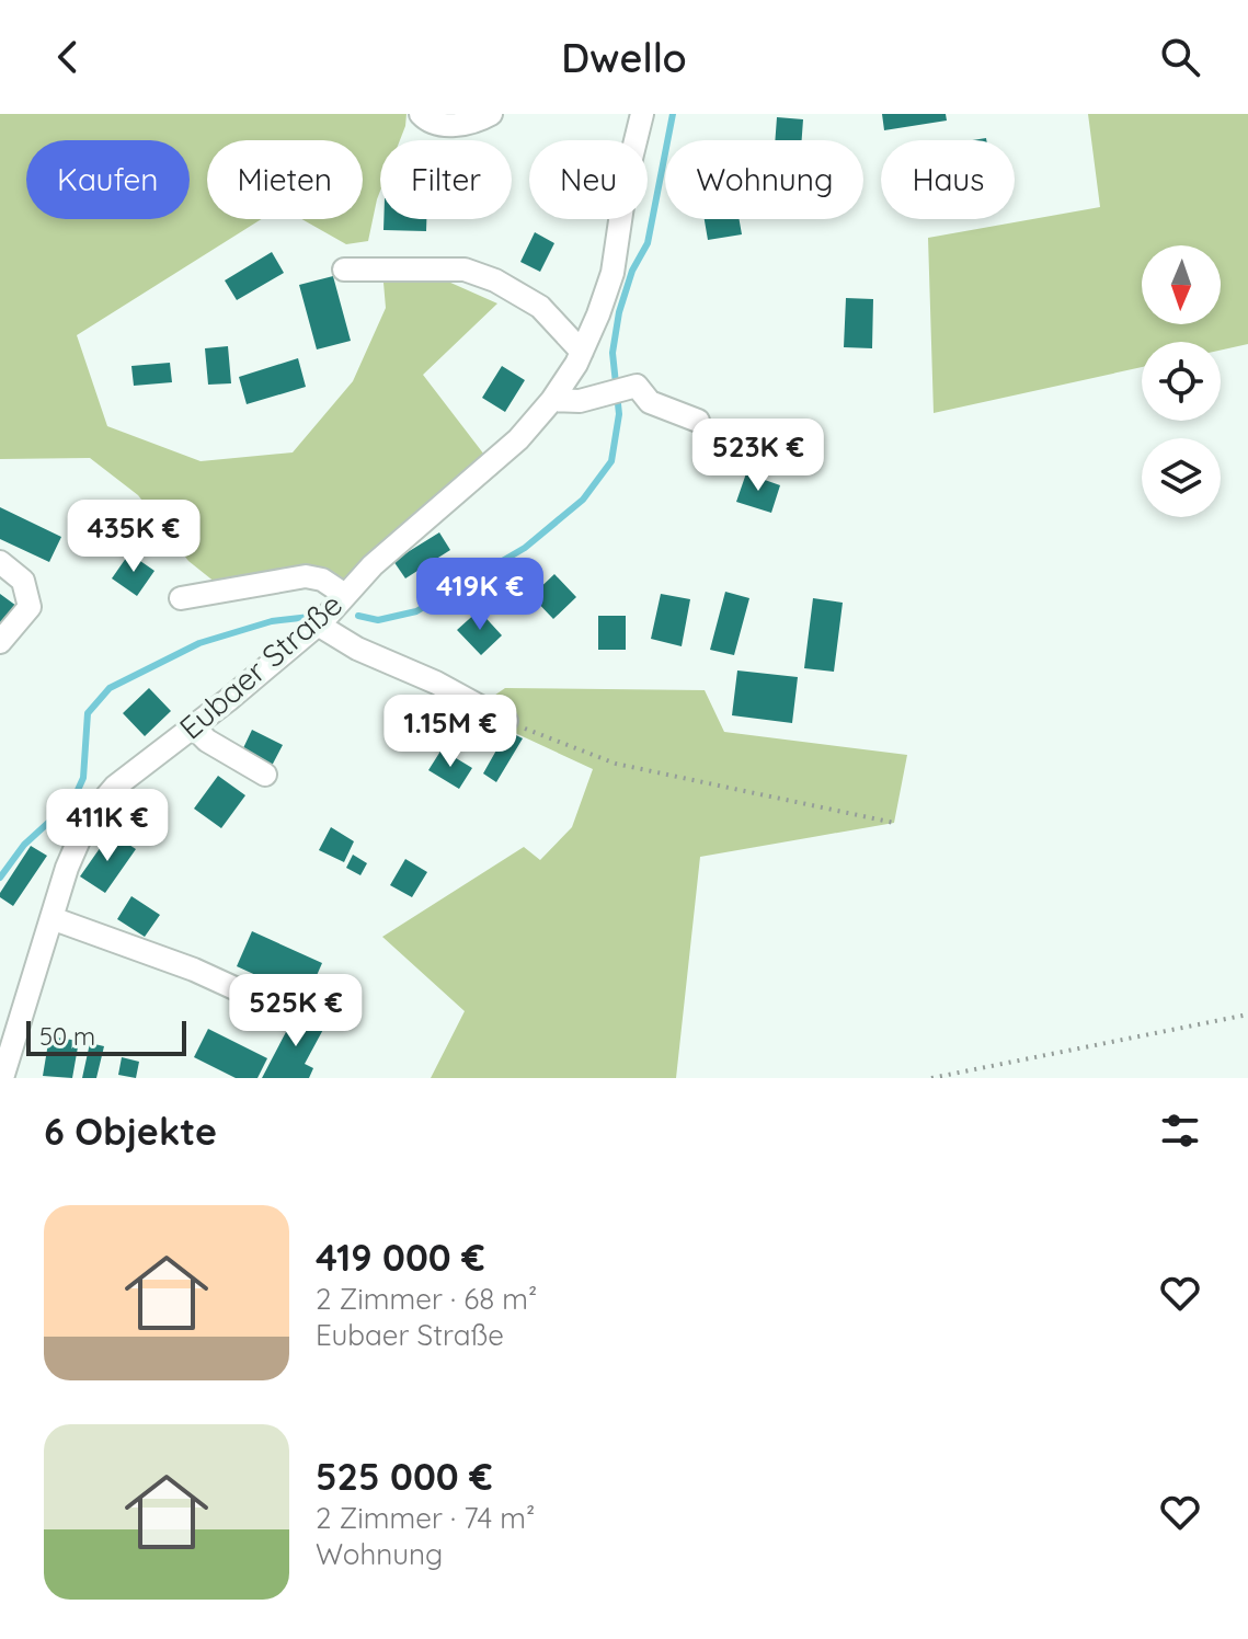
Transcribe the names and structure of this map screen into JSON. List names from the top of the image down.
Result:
{
  "streets": {
    "street": ["Eubaer Straße"]
  },
  "scale_bar": "50 m",
  "north": "bottom",
  "page": {
    "header": "Dwello",
    "chip": [
      "Kaufen",
      "Mieten",
      "Filter",
      "Neu",
      "Wohnung",
      "Haus"
    ],
    "price": [
      "523K €",
      "435K €",
      "419K €",
      "1.15M €",
      "411K €",
      "525K €"
    ],
    "scale": "50 m",
    "heading": "6 Objekte",
    "list": [
      {
        "name": "419 000 €",
        "note": "2 Zimmer · 68 m² · Eubaer Straße"
      },
      {
        "name": "525 000 €",
        "note": "2 Zimmer · 74 m² · Wohnung"
      }
    ]
  }
}
